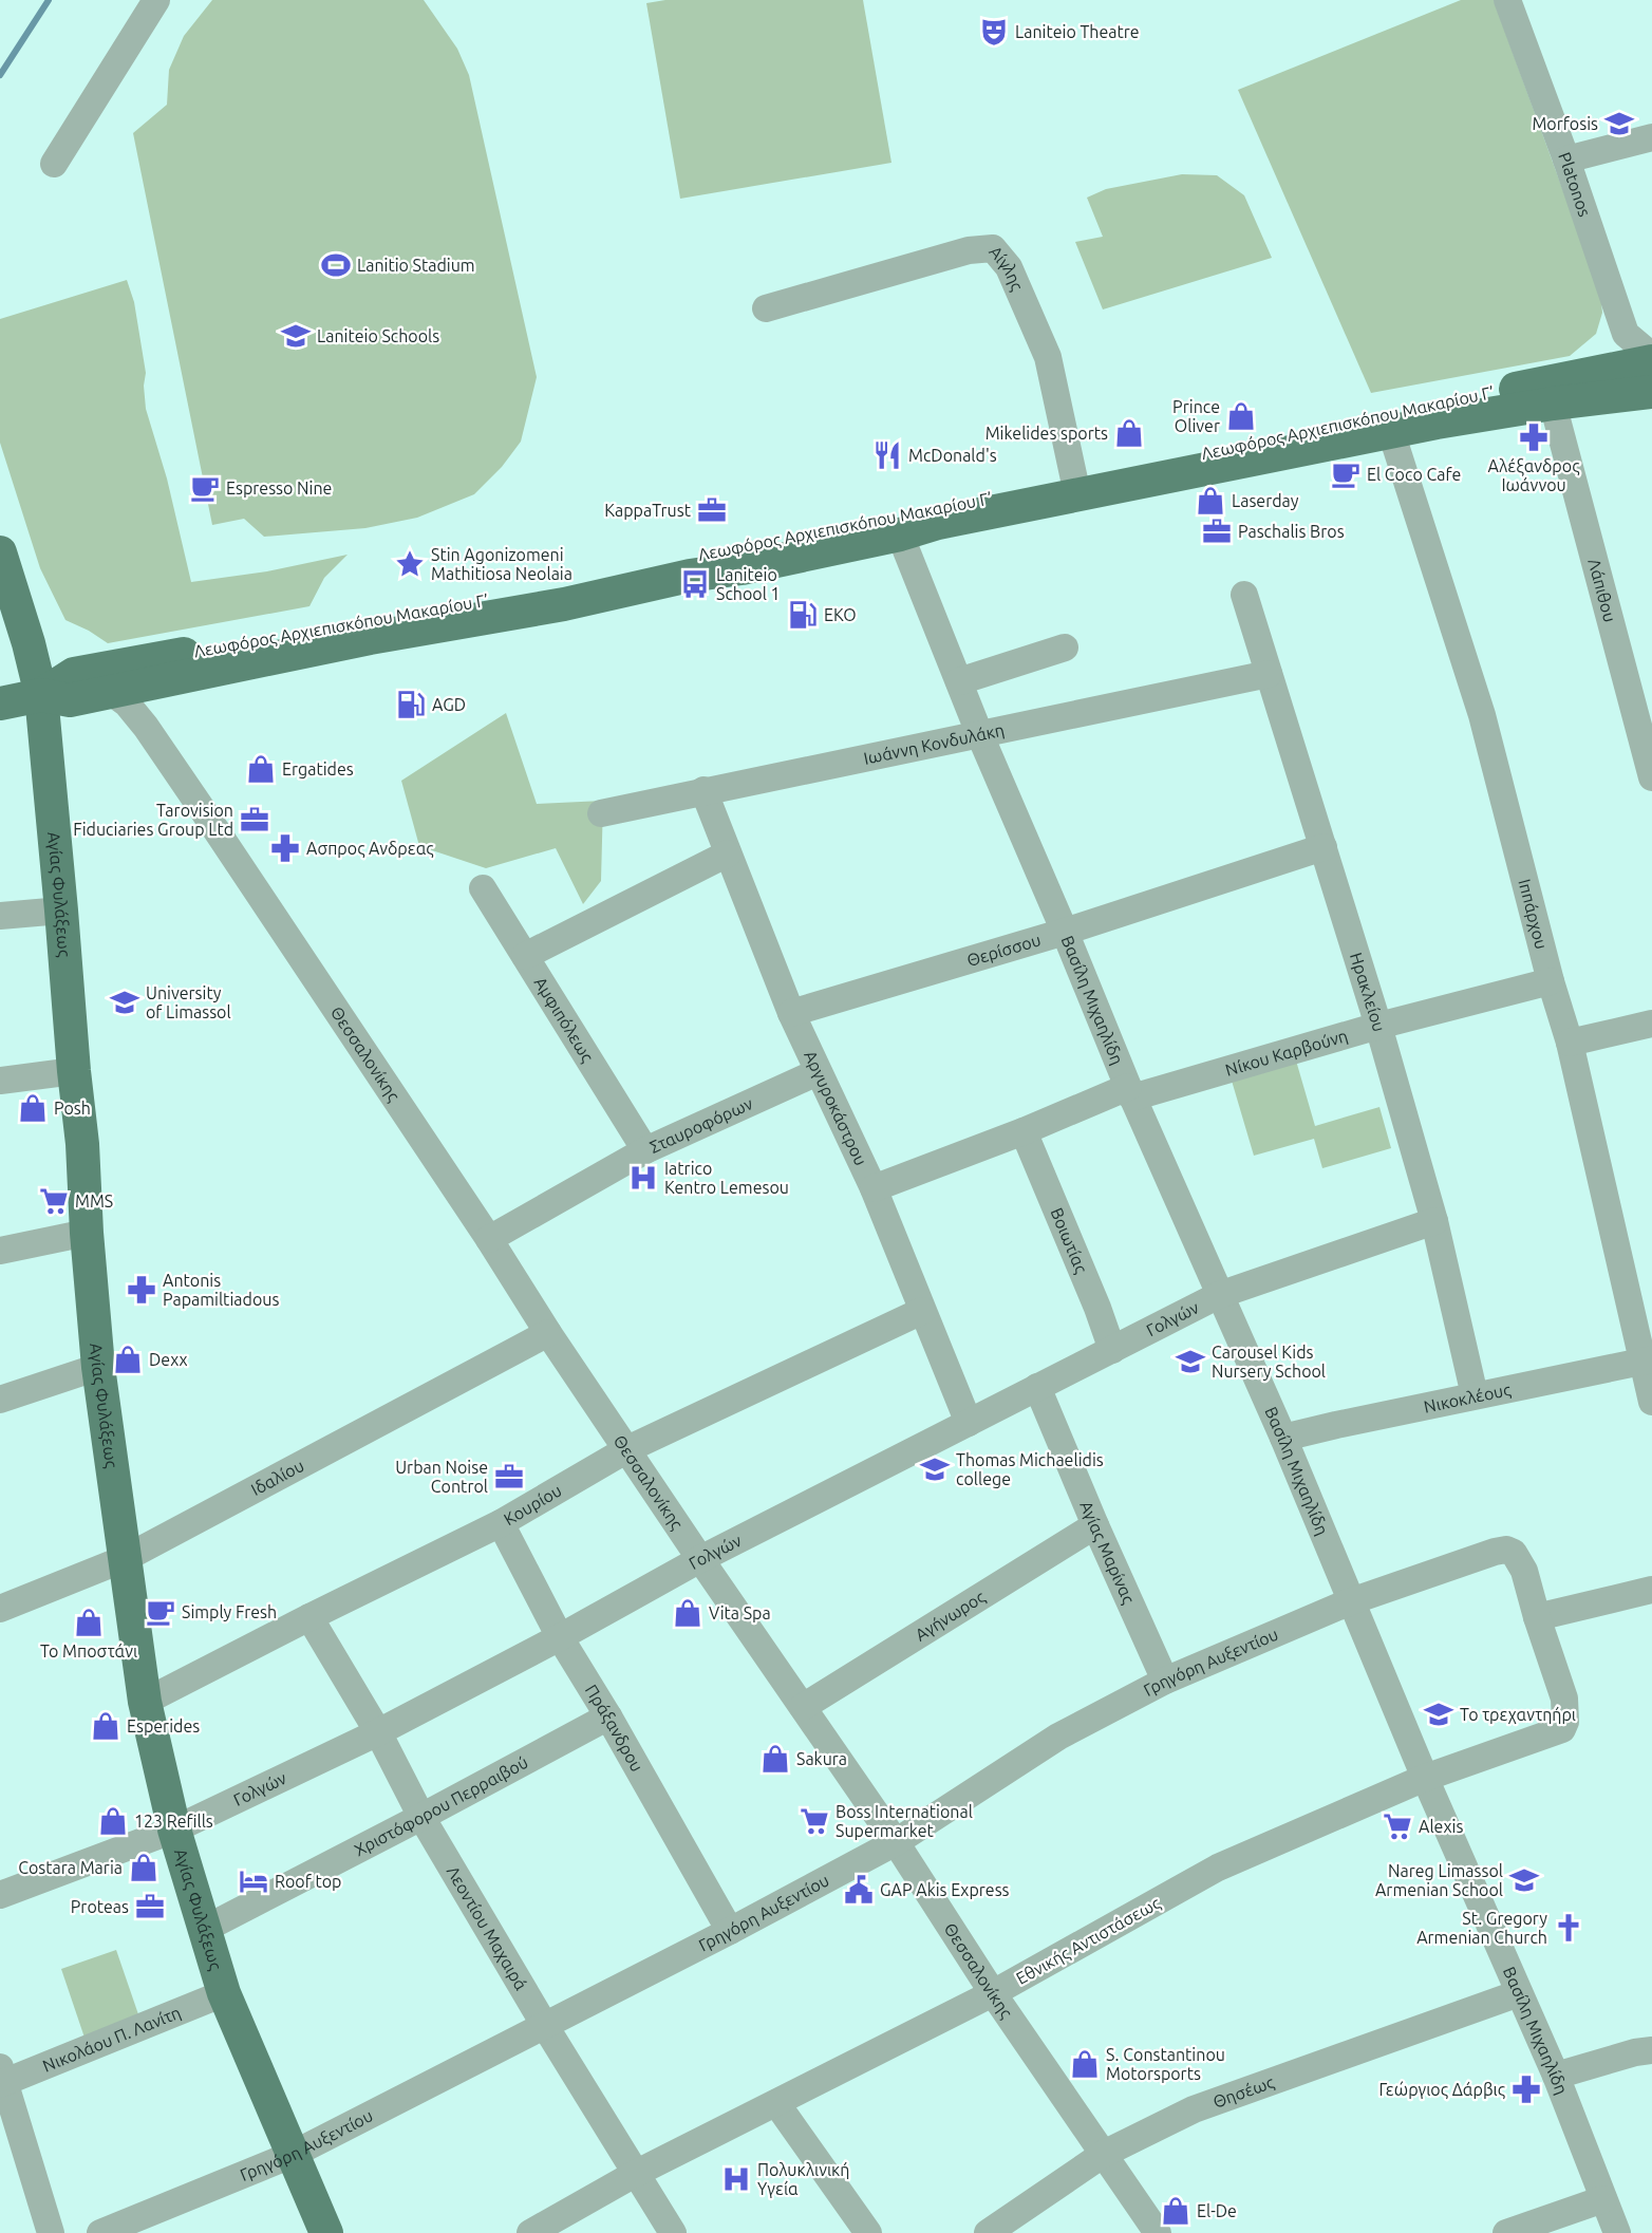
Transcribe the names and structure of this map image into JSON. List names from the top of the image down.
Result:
{
  "streets": {
    "main road": ["Λεωφόρος Αρχιεπισκόπου Μακαρίου Γ’", "Αγίας Φυλάξεως"],
    "street": [
      "Platonos",
      "Αίγλης",
      "Λάπιθου",
      "Ιωάννη Κονδυλάκη",
      "Ιππάρχου",
      "Θερίσσου",
      "Ηρακλείου",
      "Βασίλη Μιχαηλίδη",
      "Αμφιπόλεως",
      "Νίκου Καρβούνη",
      "Θεσσαλονίκης",
      "Αργυροκάστρου",
      "Σταυροφόρων",
      "Βοιωτίας",
      "Γολγών",
      "Νικοκλέους",
      "Ιδαλίου",
      "Κουρίου",
      "Αγίας Μαρίνας",
      "Αγήνωρος",
      "Γρηγόρη Αυξεντίου",
      "Πράξανδρου",
      "Χριστόφορου Περραιβού",
      "Λεοντίου Μαχαιρά",
      "Εθνικής Αντιστάσεως",
      "Νικολάου Π. Λανίτη",
      "Θησέως"
    ]
  },
  "crossings": [
    ["Αίγλης", "Λεωφόρος Αρχιεπισκόπου Μακαρίου Γ’"],
    ["Λεωφόρος Αρχιεπισκόπου Μακαρίου Γ’", "Λάπιθου"],
    ["Λεωφόρος Αρχιεπισκόπου Μακαρίου Γ’", "Αγίας Φυλάξεως"],
    ["Λεωφόρος Αρχιεπισκόπου Μακαρίου Γ’", "Ιππάρχου"],
    ["Λεωφόρος Αρχιεπισκόπου Μακαρίου Γ’", "Βασίλη Μιχαηλίδη"],
    ["Λεωφόρος Αρχιεπισκόπου Μακαρίου Γ’", "Θεσσαλονίκης"],
    ["Ιωάννη Κονδυλάκη", "Ηρακλείου"],
    ["Ιωάννη Κονδυλάκη", "Βασίλη Μιχαηλίδη"],
    ["Ιωάννη Κονδυλάκη", "Αργυροκάστρου"],
    ["Αγίας Φυλάξεως", "Γολγών"],
    ["Αγίας Φυλάξεως", "Ιδαλίου"],
    ["Αγίας Φυλάξεως", "Κουρίου"],
    ["Αγίας Φυλάξεως", "Γρηγόρη Αυξεντίου"],
    ["Αγίας Φυλάξεως", "Χριστόφορου Περραιβού"],
    ["Αγίας Φυλάξεως", "Νικολάου Π. Λανίτη"],
    ["Ιππάρχου", "Νίκου Καρβούνη"],
    ["Ιππάρχου", "Νικοκλέους"],
    ["Θερίσσου", "Ηρακλείου"],
    ["Θερίσσου", "Βασίλη Μιχαηλίδη"],
    ["Θερίσσου", "Αργυροκάστρου"],
    ["Ηρακλείου", "Νίκου Καρβούνη"],
    ["Ηρακλείου", "Γολγών"],
    ["Ηρακλείου", "Νικοκλέους"],
    ["Βασίλη Μιχαηλίδη", "Νίκου Καρβούνη"],
    ["Βασίλη Μιχαηλίδη", "Γολγών"],
    ["Βασίλη Μιχαηλίδη", "Νικοκλέους"],
    ["Βασίλη Μιχαηλίδη", "Γρηγόρη Αυξεντίου"],
    ["Βασίλη Μιχαηλίδη", "Εθνικής Αντιστάσεως"],
    ["Βασίλη Μιχαηλίδη", "Θησέως"],
    ["Αμφιπόλεως", "Σταυροφόρων"],
    ["Νίκου Καρβούνη", "Αργυροκάστρου"],
    ["Νίκου Καρβούνη", "Βοιωτίας"],
    ["Θεσσαλονίκης", "Σταυροφόρων"],
    ["Θεσσαλονίκης", "Γολγών"],
    ["Θεσσαλονίκης", "Ιδαλίου"],
    ["Θεσσαλονίκης", "Κουρίου"],
    ["Θεσσαλονίκης", "Αγήνωρος"],
    ["Θεσσαλονίκης", "Γρηγόρη Αυξεντίου"],
    ["Θεσσαλονίκης", "Εθνικής Αντιστάσεως"],
    ["Θεσσαλονίκης", "Θησέως"],
    ["Αργυροκάστρου", "Σταυροφόρων"],
    ["Αργυροκάστρου", "Γολγών"],
    ["Αργυροκάστρου", "Κουρίου"],
    ["Βοιωτίας", "Γολγών"],
    ["Γολγών", "Αγίας Μαρίνας"],
    ["Γολγών", "Πράξανδρου"],
    ["Γολγών", "Λεοντίου Μαχαιρά"],
    ["Κουρίου", "Πράξανδρου"],
    ["Κουρίου", "Λεοντίου Μαχαιρά"],
    ["Αγίας Μαρίνας", "Αγήνωρος"],
    ["Αγίας Μαρίνας", "Γρηγόρη Αυξεντίου"],
    ["Γρηγόρη Αυξεντίου", "Πράξανδρου"],
    ["Γρηγόρη Αυξεντίου", "Λεοντίου Μαχαιρά"],
    ["Γρηγόρη Αυξεντίου", "Εθνικής Αντιστάσεως"],
    ["Πράξανδρου", "Χριστόφορου Περραιβού"],
    ["Χριστόφορου Περραιβού", "Λεοντίου Μαχαιρά"],
    ["Λεοντίου Μαχαιρά", "Εθνικής Αντιστάσεως"]
  ],
  "places": {
    "theatre": ["Laniteio Theatre"],
    "school or university": [
      "Morfosis",
      "Laniteio Schools",
      "University of Limassol",
      "Carousel Kids Nursery School",
      "Thomas Michaelidis college",
      "Το τρεχαντηήρι",
      "Nareg Limassol Armenian School"
    ],
    "sports": ["Lanitio Stadium"],
    "shop": [
      "Prince Oliver",
      "Mikelides sports",
      "Laserday",
      "Ergatides",
      "Posh",
      "Dexx",
      "Vita Spa",
      "Το Μποστάνι",
      "Esperides",
      "Sakura",
      "123 Refills",
      "Costara Maria",
      "S. Constantinou Motorsports",
      "El-De"
    ],
    "pharmacy": [
      "Αλέξανδρος Ιωάννου",
      "Ασπρος Ανδρεας",
      "Antonis Papamiltiadous",
      "Γεώργιος Δάρβις"
    ],
    "restaurant": ["McDonald's"],
    "cafe": ["El Coco Cafe", "Espresso Nine", "Simply Fresh"],
    "office": [
      "KappaTrust",
      "Paschalis Bros",
      "Tarovision Fiduciaries Group Ltd",
      "Urban Noise Control",
      "Proteas"
    ],
    "place": ["Stin Agonizomeni Mathitiosa Neolaia"],
    "bus stop": ["Laniteio School 1"],
    "fuel station": ["EKO", "AGD"],
    "hospital": ["Iatrico Kentro Lemesou", "Πολυκλινική Υγεία"],
    "supermarket": ["MMS", "Boss International Supermarket", "Alexis"],
    "hotel": ["Roof top"],
    "public building": ["GAP Akis Express"],
    "church": ["St. Gregory Armenian Church"]
  }
}
